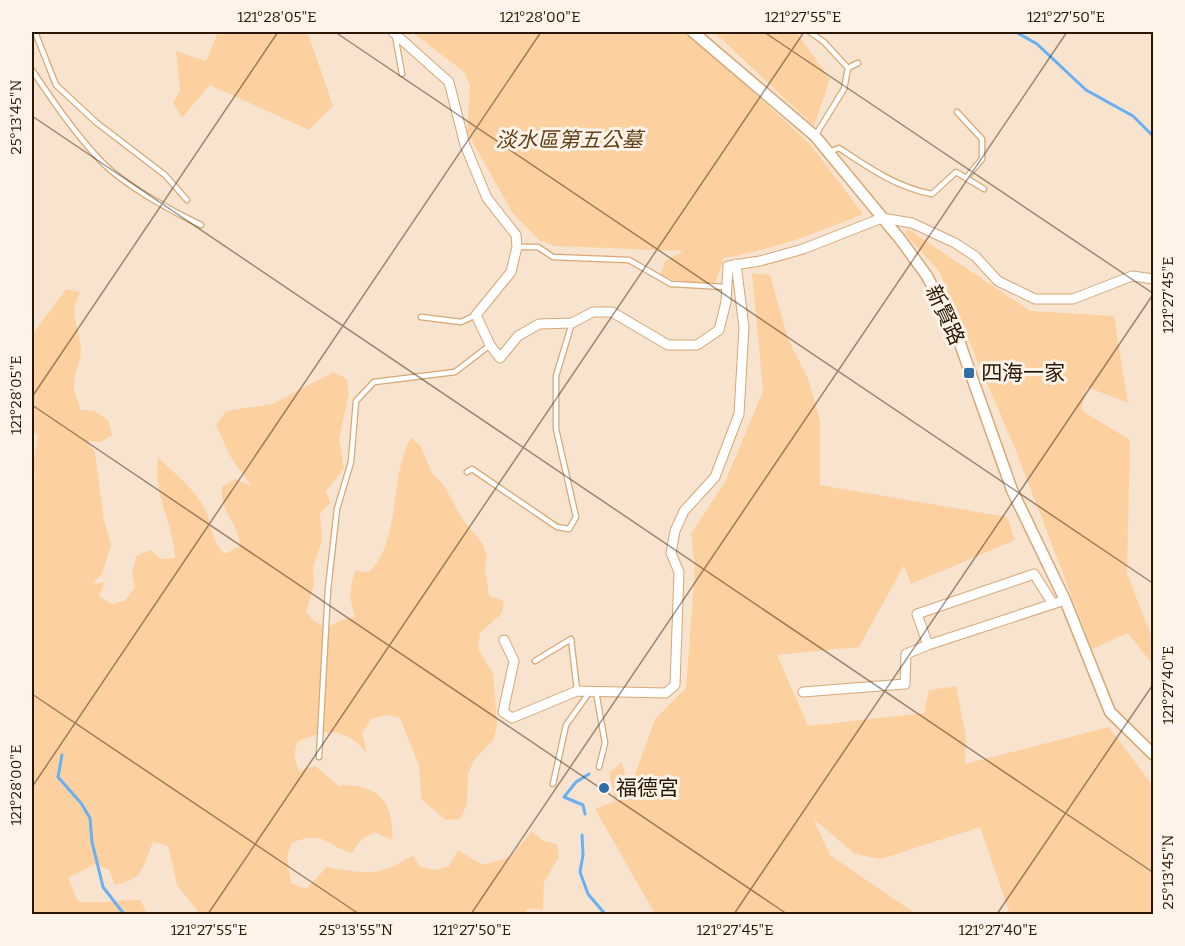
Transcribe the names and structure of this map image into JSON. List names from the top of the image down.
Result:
{
  "streets": {
    "street": ["新賢路"]
  },
  "parks": ["淡水區第五公墓"],
  "places": {
    "transit": ["四海一家"],
    "other": ["福德宮"]
  },
  "coordinates": [
    "121°28'05\"E",
    "121°28'00\"E",
    "121°27'55\"E",
    "121°27'50\"E",
    "25°13'45\"N",
    "121°27'45\"E",
    "121°27'40\"E",
    "25°13'55\"N"
  ]
}
